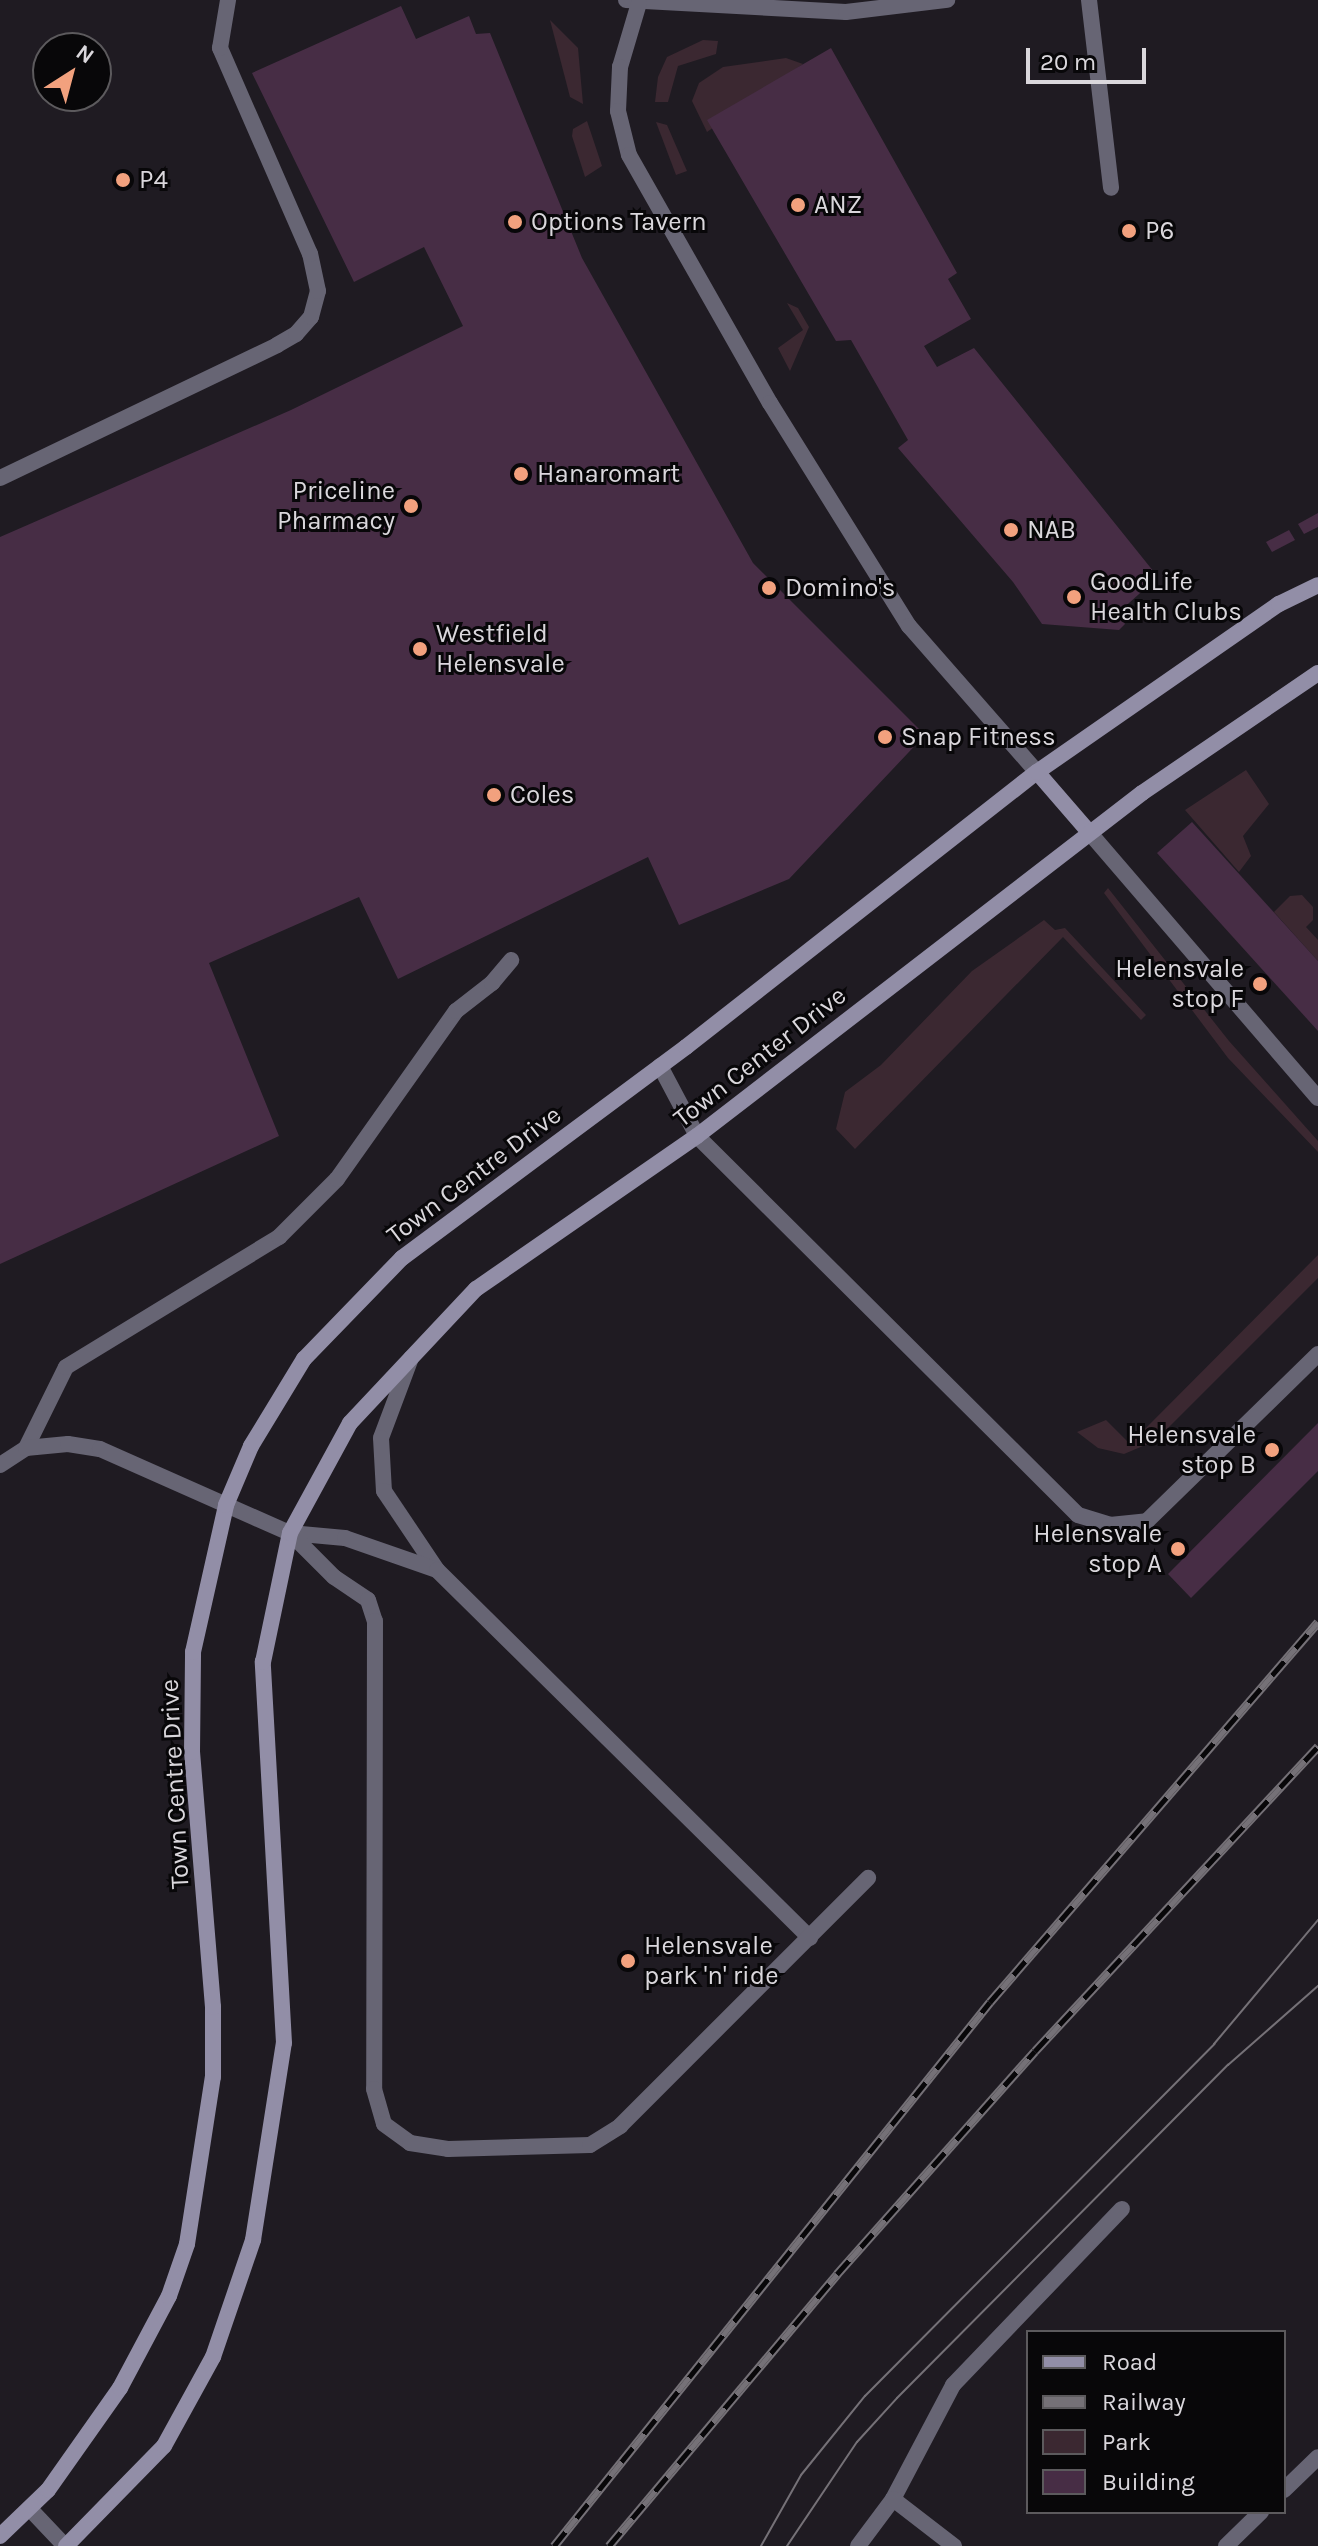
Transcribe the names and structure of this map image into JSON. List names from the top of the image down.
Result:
{
  "streets": {
    "street": ["Town Center Drive", "Town Centre Drive"]
  },
  "crossings": [
    ["Town Center Drive", "Town Centre Drive"]
  ],
  "places": [
    "P4",
    "ANZ",
    "Options Tavern",
    "P6",
    "Hanaromart",
    "Priceline Pharmacy",
    "NAB",
    "Domino's",
    "GoodLife Health Clubs",
    "Westfield Helensvale",
    "Snap Fitness",
    "Coles",
    "Helensvale stop F",
    "Helensvale stop B",
    "Helensvale stop A",
    "Helensvale park 'n' ride"
  ],
  "legend": [
    "Road",
    "Railway",
    "Park",
    "Building"
  ],
  "scale_bar": "20 m",
  "north": "top right"
}
